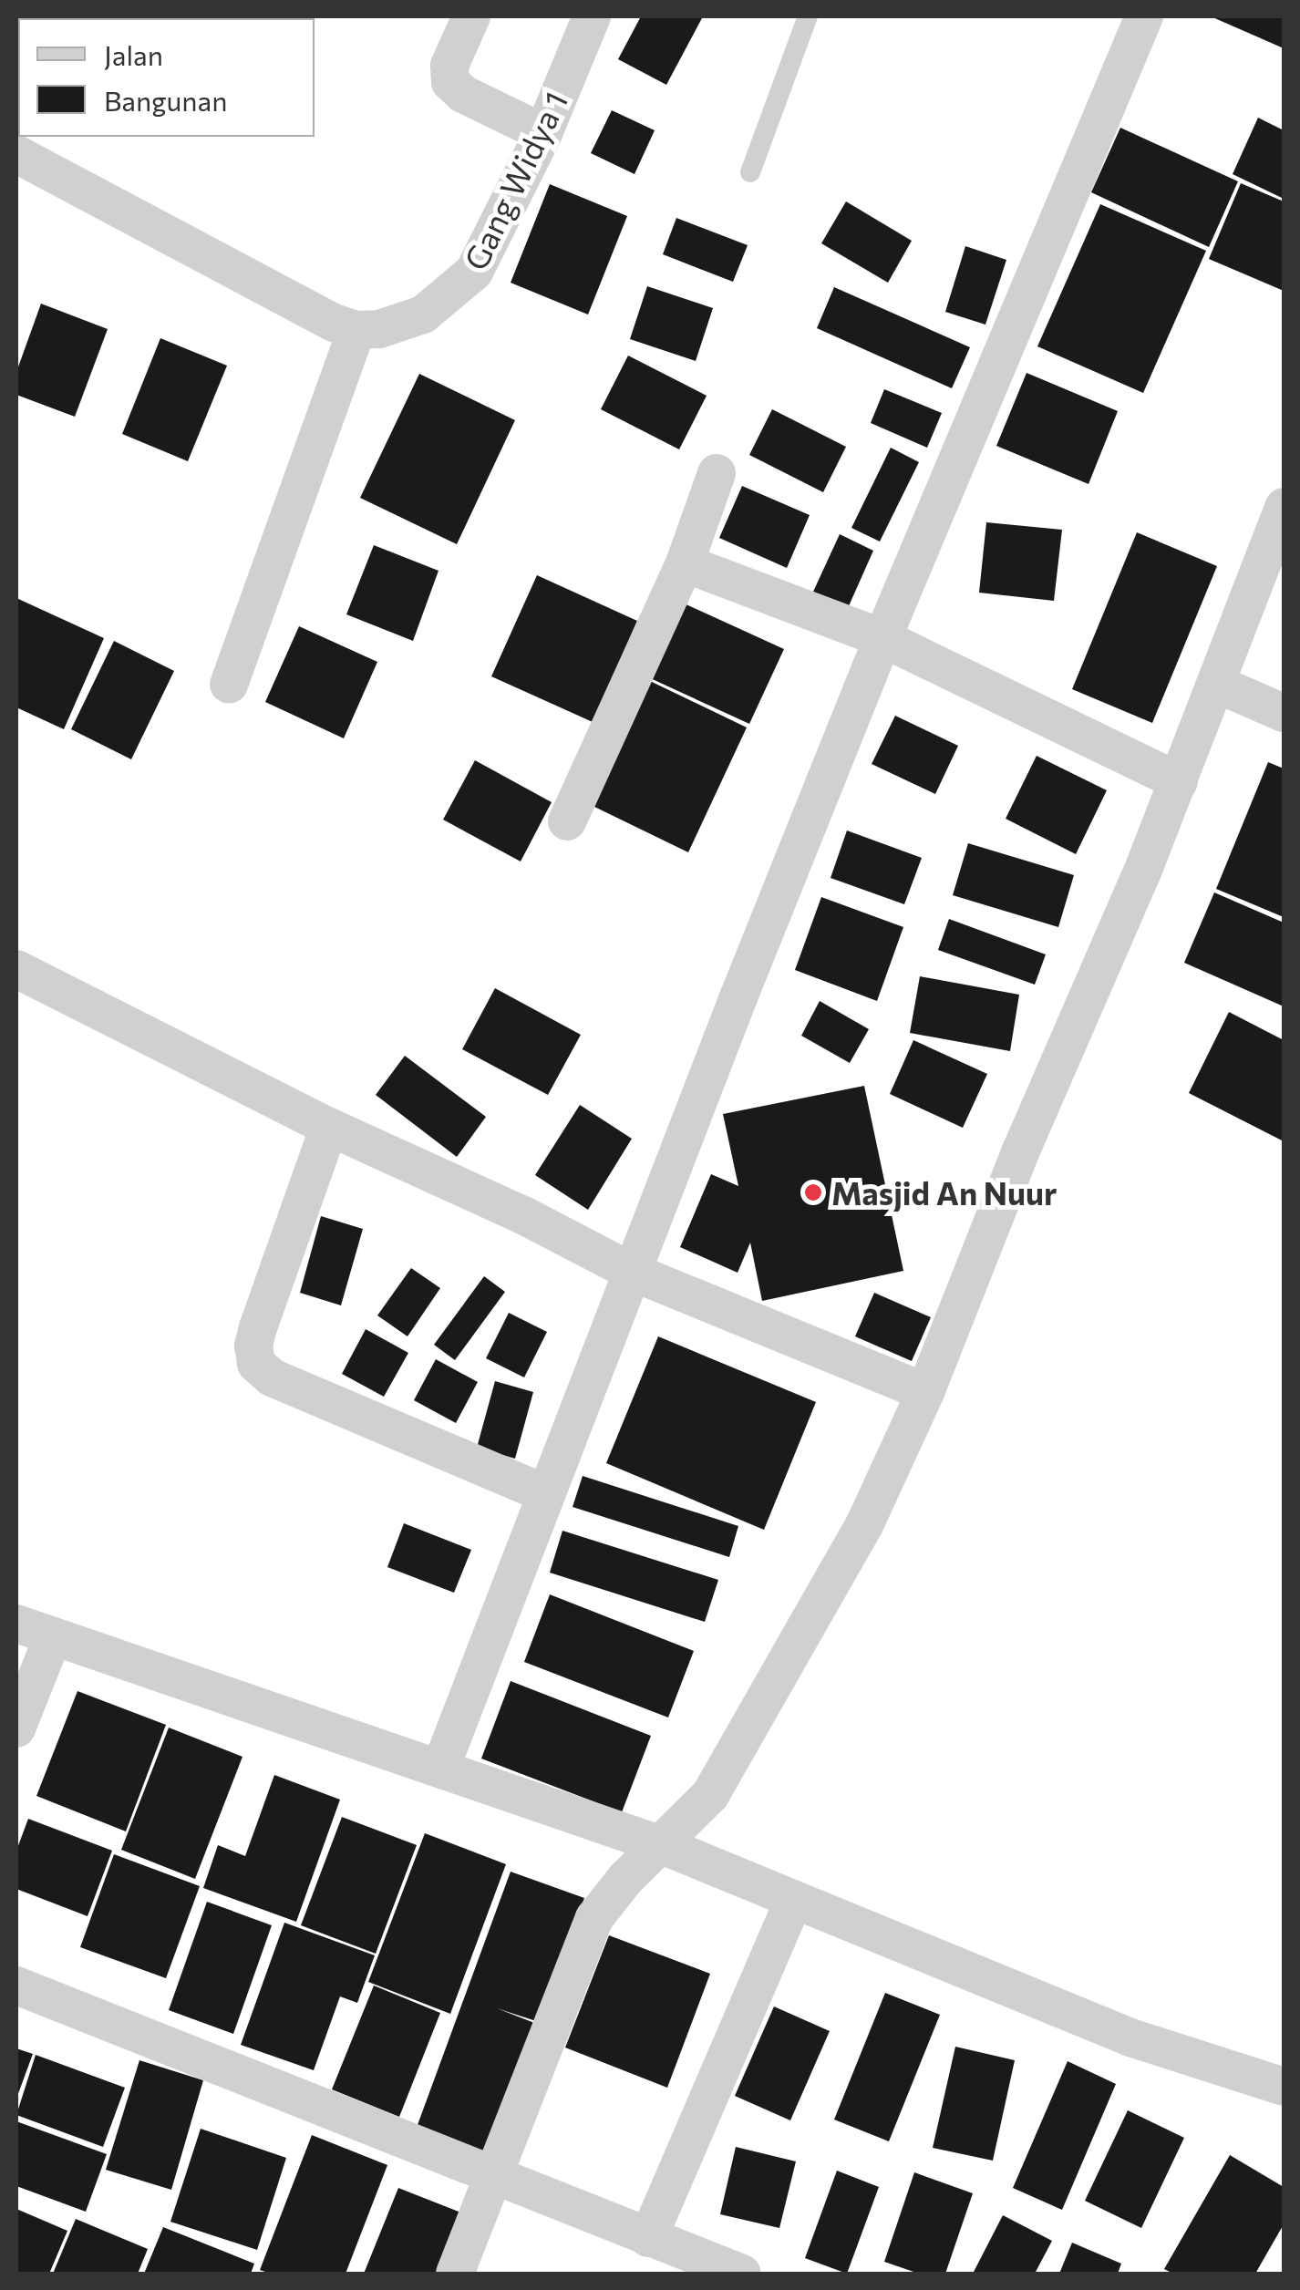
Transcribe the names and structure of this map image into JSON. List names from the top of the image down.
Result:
{
  "streets": {
    "street": ["Gang Widya 1"]
  },
  "places": ["Masjid An Nuur"],
  "legend": ["Jalan", "Bangunan"]
}
